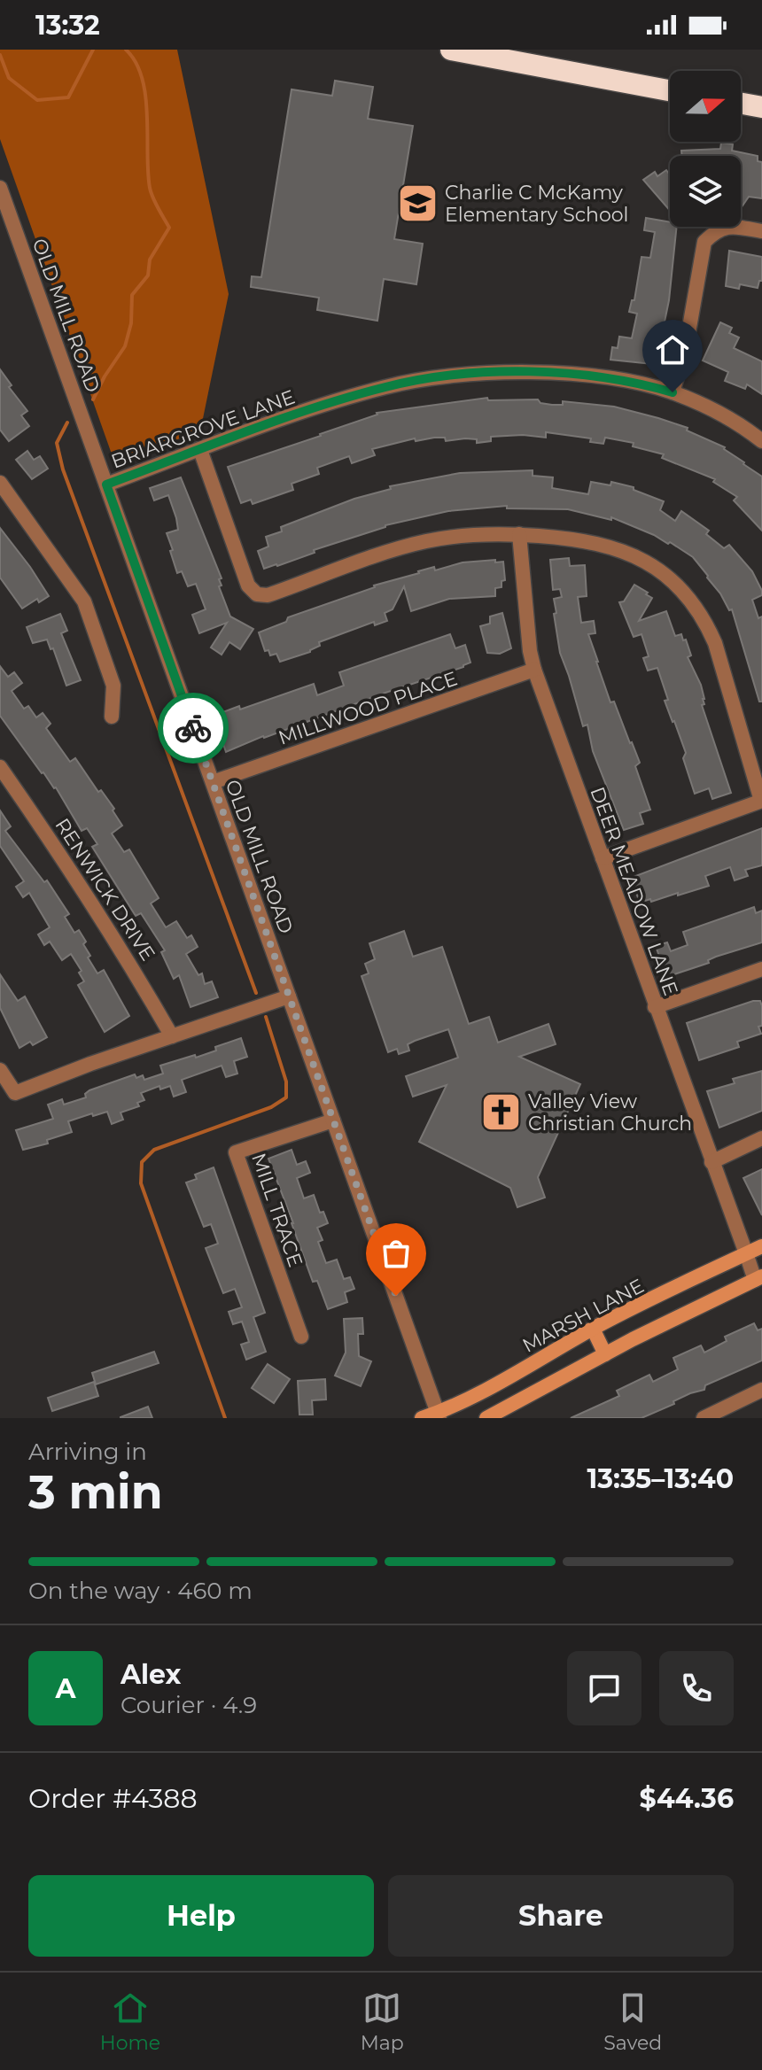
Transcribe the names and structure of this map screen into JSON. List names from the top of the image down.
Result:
{
  "streets": {
    "main road": ["MARSH LANE"],
    "street": [
      "OLD MILL ROAD",
      "BRIARGROVE LANE",
      "MILLWOOD PLACE",
      "RENWICK DRIVE",
      "DEER MEADOW LANE",
      "MILL TRACE"
    ]
  },
  "crossings": [
    ["OLD MILL ROAD", "BRIARGROVE LANE"],
    ["OLD MILL ROAD", "MILLWOOD PLACE"],
    ["OLD MILL ROAD", "MILL TRACE"],
    ["OLD MILL ROAD", "MARSH LANE"],
    ["MILLWOOD PLACE", "DEER MEADOW LANE"],
    ["DEER MEADOW LANE", "MARSH LANE"]
  ],
  "places": {
    "school or university": ["Charlie C McKamy Elementary School"],
    "church": ["Valley View Christian Church"]
  },
  "north": "right",
  "page": {
    "status": "13:32",
    "heading": ["3 min", "Arriving in", "13:35–13:40"],
    "panel": [
      "Alex",
      "Courier · 4.9",
      "Order #4388",
      "$44.36"
    ],
    "bar": "On the way · 460 m",
    "round": "A",
    "buttons": ["Help", "Share"],
    "tabs": ["Home", "Map", "Saved"]
  }
}
